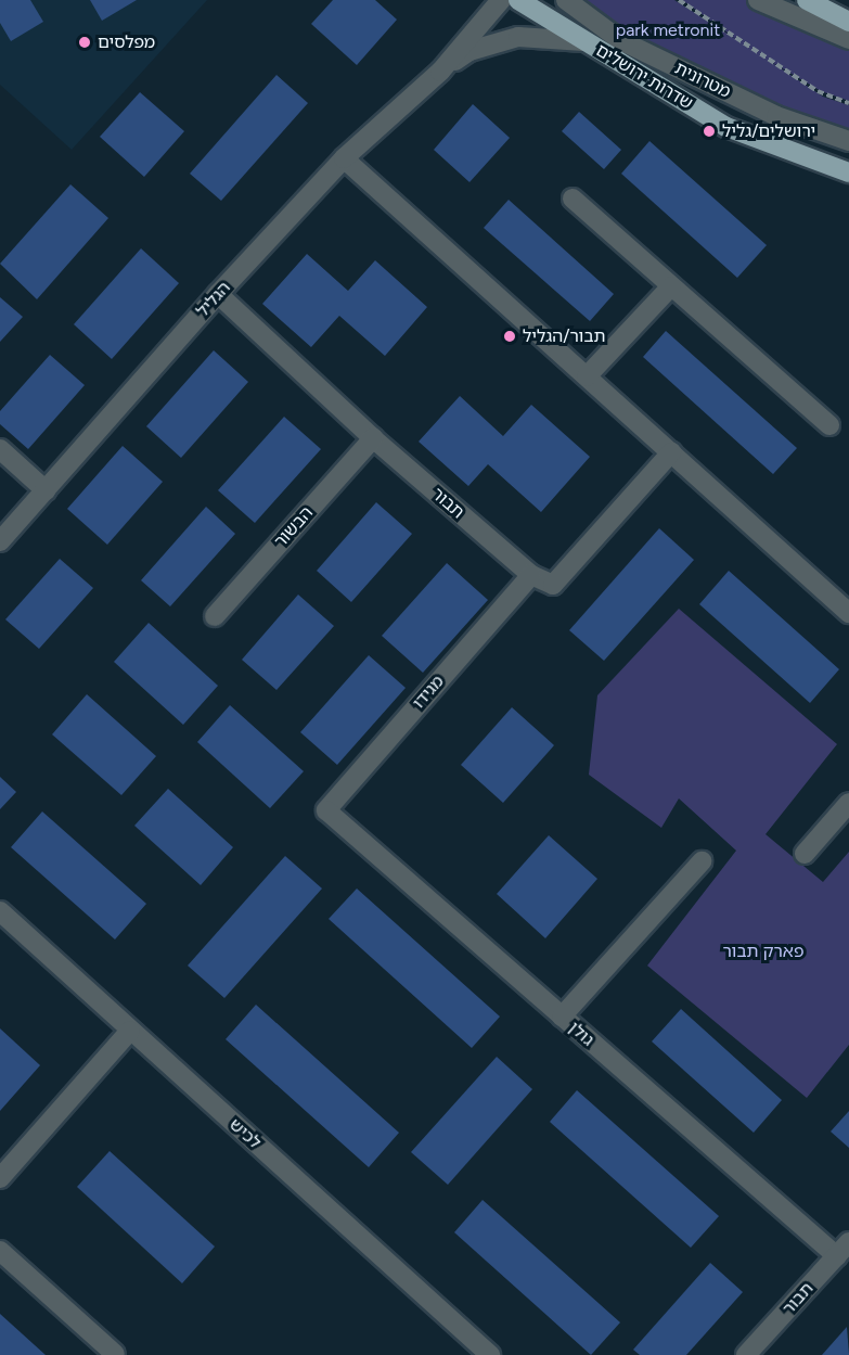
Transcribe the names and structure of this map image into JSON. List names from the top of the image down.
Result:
{
  "streets": {
    "main road": ["שדרות ירושלים"],
    "street": [
      "מטרונית",
      "הגליל",
      "תבור",
      "הבשור",
      "מגידו",
      "גולן",
      "לכיש"
    ]
  },
  "crossings": [
    ["שדרות ירושלים", "הגליל"],
    ["הגליל", "תבור"],
    ["תבור", "הבשור"],
    ["תבור", "מגידו"],
    ["תבור", "גולן"],
    ["מגידו", "גולן"]
  ],
  "parks": ["park metronit", "פארק תבור"],
  "places": ["מפלסים", "ירושלים/גליל", "תבור/הגליל"]
}
